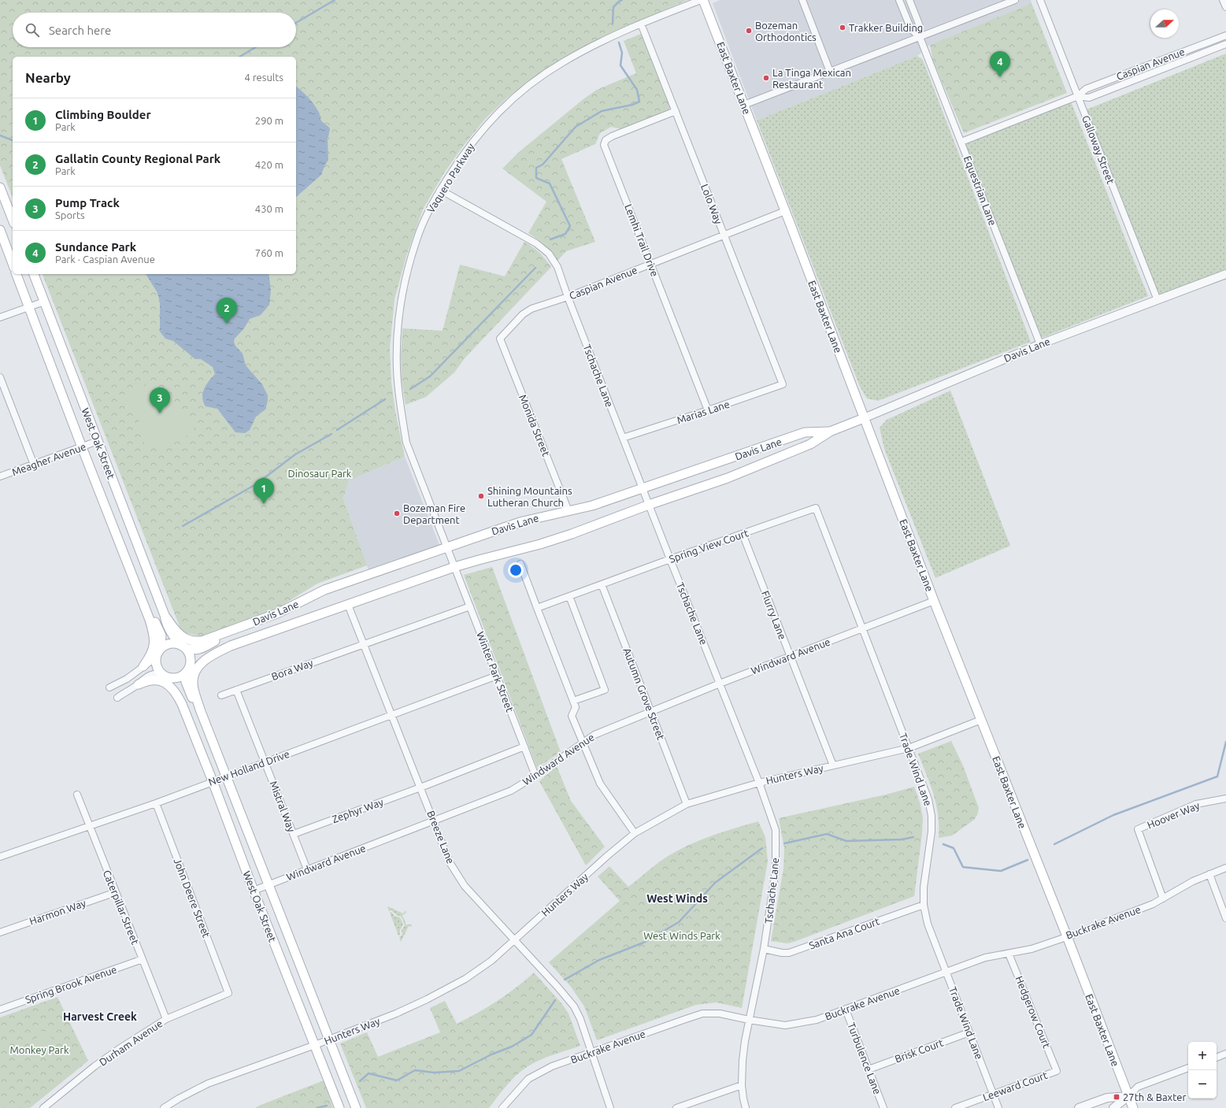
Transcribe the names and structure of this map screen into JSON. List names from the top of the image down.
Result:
{
  "streets": {
    "main road": ["East Baxter Lane", "Davis Lane", "West Oak Street"],
    "street": [
      "Caspian Avenue",
      "Galloway Street",
      "Vaquero Parkway",
      "Equestrian Lane",
      "Lolo Way",
      "Lemhi Trail Drive",
      "Tschache Lane",
      "Marias Lane",
      "Monida Street",
      "Meagher Avenue",
      "Spring View Court",
      "Flurry Lane",
      "Windward Avenue",
      "Bora Way",
      "Winter Park Street",
      "Autumn Grove Street",
      "New Holland Drive",
      "Trade Wind Lane",
      "Hunters Way",
      "Mistral Way",
      "Zephyr Way",
      "Hoover Way",
      "Breeze Lane",
      "John Deere Street",
      "Caterpillar Street",
      "Harmon Way",
      "Buckrake Avenue",
      "Santa Ana Court",
      "Spring Brook Avenue",
      "Hedgerow Court",
      "Durham Avenue",
      "Brisk Court",
      "Turbulence Lane",
      "Leeward Court"
    ]
  },
  "crossings": [
    ["Caspian Avenue", "East Baxter Lane"],
    ["Caspian Avenue", "Galloway Street"],
    ["Caspian Avenue", "Equestrian Lane"],
    ["Caspian Avenue", "Lolo Way"],
    ["Caspian Avenue", "Lemhi Trail Drive"],
    ["Caspian Avenue", "Tschache Lane"],
    ["Caspian Avenue", "Monida Street"],
    ["East Baxter Lane", "Davis Lane"],
    ["East Baxter Lane", "Windward Avenue"],
    ["East Baxter Lane", "Hunters Way"],
    ["East Baxter Lane", "Buckrake Avenue"],
    ["Galloway Street", "Davis Lane"],
    ["Vaquero Parkway", "Lolo Way"],
    ["Vaquero Parkway", "Davis Lane"],
    ["Vaquero Parkway", "Tschache Lane"],
    ["Vaquero Parkway", "Winter Park Street"],
    ["Equestrian Lane", "Davis Lane"],
    ["Lolo Way", "Lemhi Trail Drive"],
    ["Lolo Way", "Marias Lane"],
    ["Lemhi Trail Drive", "Marias Lane"],
    ["Davis Lane", "Tschache Lane"],
    ["Davis Lane", "Monida Street"],
    ["Davis Lane", "Winter Park Street"],
    ["Davis Lane", "Breeze Lane"],
    ["Tschache Lane", "Marias Lane"],
    ["Tschache Lane", "Spring View Court"],
    ["Tschache Lane", "Windward Avenue"],
    ["Tschache Lane", "Hunters Way"],
    ["Tschache Lane", "Buckrake Avenue"],
    ["Tschache Lane", "Santa Ana Court"],
    ["West Oak Street", "Meagher Avenue"],
    ["West Oak Street", "Windward Avenue"],
    ["West Oak Street", "New Holland Drive"],
    ["West Oak Street", "Hunters Way"],
    ["Spring View Court", "Flurry Lane"],
    ["Spring View Court", "Autumn Grove Street"],
    ["Spring View Court", "Trade Wind Lane"],
    ["Flurry Lane", "Windward Avenue"],
    ["Flurry Lane", "Hunters Way"],
    ["Windward Avenue", "Winter Park Street"],
    ["Windward Avenue", "Autumn Grove Street"],
    ["Windward Avenue", "Trade Wind Lane"],
    ["Windward Avenue", "Mistral Way"],
    ["Windward Avenue", "Breeze Lane"],
    ["Bora Way", "Winter Park Street"],
    ["Bora Way", "Mistral Way"],
    ["Bora Way", "Breeze Lane"],
    ["Winter Park Street", "New Holland Drive"],
    ["Winter Park Street", "Zephyr Way"],
    ["Autumn Grove Street", "Hunters Way"],
    ["New Holland Drive", "Mistral Way"],
    ["New Holland Drive", "Breeze Lane"],
    ["New Holland Drive", "John Deere Street"],
    ["New Holland Drive", "Caterpillar Street"],
    ["Trade Wind Lane", "Hunters Way"],
    ["Trade Wind Lane", "Buckrake Avenue"],
    ["Trade Wind Lane", "Santa Ana Court"],
    ["Trade Wind Lane", "Brisk Court"],
    ["Trade Wind Lane", "Leeward Court"],
    ["Hunters Way", "Breeze Lane"],
    ["Mistral Way", "Zephyr Way"],
    ["Zephyr Way", "Breeze Lane"],
    ["Hoover Way", "Buckrake Avenue"],
    ["Breeze Lane", "Buckrake Avenue"],
    ["John Deere Street", "Durham Avenue"],
    ["Caterpillar Street", "Harmon Way"],
    ["Caterpillar Street", "Spring Brook Avenue"],
    ["Caterpillar Street", "Durham Avenue"],
    ["Buckrake Avenue", "Hedgerow Court"],
    ["Buckrake Avenue", "Turbulence Lane"],
    ["Hedgerow Court", "Leeward Court"],
    ["Brisk Court", "Turbulence Lane"]
  ],
  "districts": ["West Winds", "Harvest Creek"],
  "parks": ["Dinosaur Park", "West Winds Park", "Monkey Park"],
  "places": {
    "other": [
      "Trakker Building",
      "Bozeman Orthodontics",
      "La Tinga Mexican Restaurant",
      "Shining Mountains Lutheran Church",
      "Bozeman Fire Department"
    ],
    "transit": ["27th & Baxter"]
  },
  "north": "right",
  "page": {
    "search": "Search here",
    "pins": [
      "4",
      "2",
      "3",
      "1"
    ],
    "heading": ["Nearby", "4 results"],
    "list": [
      {
        "mark": "1",
        "name": "Climbing Boulder",
        "note": "Park",
        "value": "290 m"
      },
      {
        "mark": "2",
        "name": "Gallatin County Regional Park",
        "note": "Park",
        "value": "420 m"
      },
      {
        "mark": "3",
        "name": "Pump Track",
        "note": "Sports",
        "value": "430 m"
      },
      {
        "mark": "4",
        "name": "Sundance Park",
        "note": "Park · Caspian Avenue",
        "value": "760 m"
      }
    ],
    "map_buttons": ["+", "−"]
  }
}
